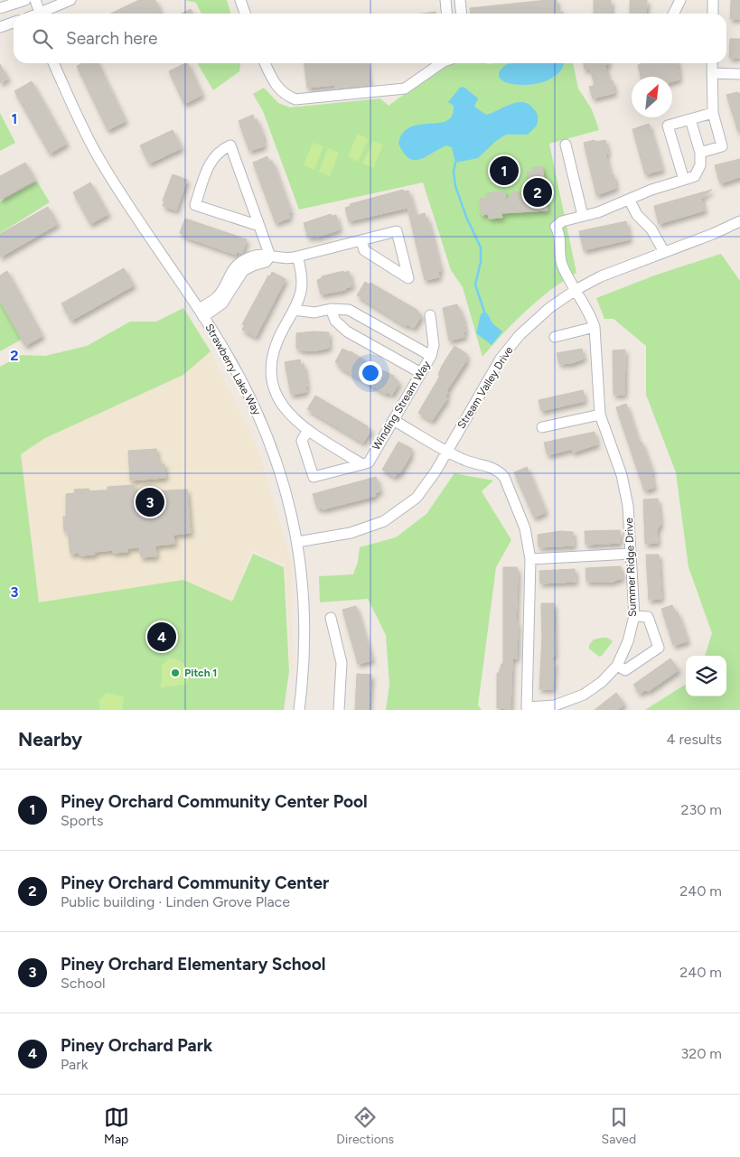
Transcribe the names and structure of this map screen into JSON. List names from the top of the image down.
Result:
{
  "streets": {
    "street": [
      "Strawberry Lake Way",
      "Stream Valley Drive",
      "Winding Stream Way",
      "Summer Ridge Drive"
    ]
  },
  "crossings": [
    ["Strawberry Lake Way", "Stream Valley Drive"],
    ["Stream Valley Drive", "Summer Ridge Drive"],
    ["Winding Stream Way", "Summer Ridge Drive"]
  ],
  "places": ["Pitch 1"],
  "north": "top right",
  "page": {
    "search": "Search here",
    "pins": [
      "1",
      "2",
      "3",
      "4"
    ],
    "heading": ["Nearby", "4 results"],
    "list": [
      {
        "mark": "1",
        "name": "Piney Orchard Community Center Pool",
        "note": "Sports",
        "value": "230 m"
      },
      {
        "mark": "2",
        "name": "Piney Orchard Community Center",
        "note": "Public building · Linden Grove Place",
        "value": "240 m"
      },
      {
        "mark": "3",
        "name": "Piney Orchard Elementary School",
        "note": "School",
        "value": "240 m"
      },
      {
        "mark": "4",
        "name": "Piney Orchard Park",
        "note": "Park",
        "value": "320 m"
      }
    ],
    "nav": ["Map", "Directions", "Saved"]
  },
  "grid": {
    "rows": ["1", "2", "3"]
  }
}
